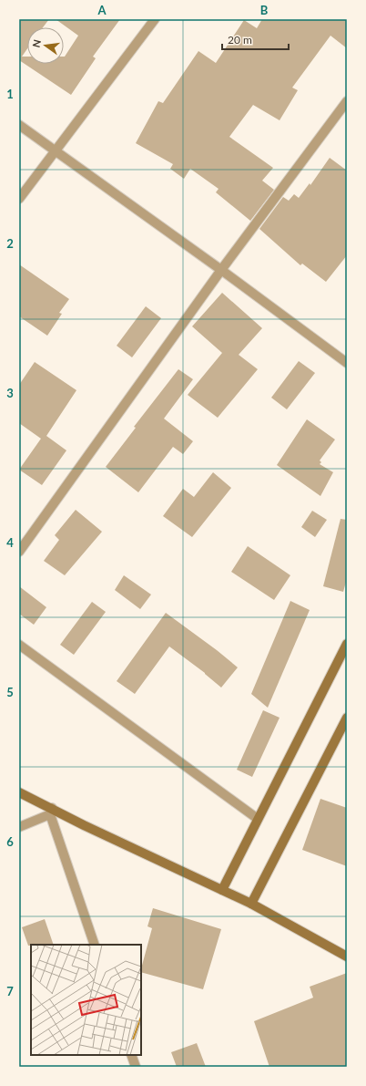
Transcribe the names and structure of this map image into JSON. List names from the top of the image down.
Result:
{
  "scale_bar": "20 m",
  "north": "left",
  "grid": {
    "columns": ["A", "B"],
    "rows": [
      "1",
      "2",
      "3",
      "4",
      "5",
      "6",
      "7"
    ]
  }
}
